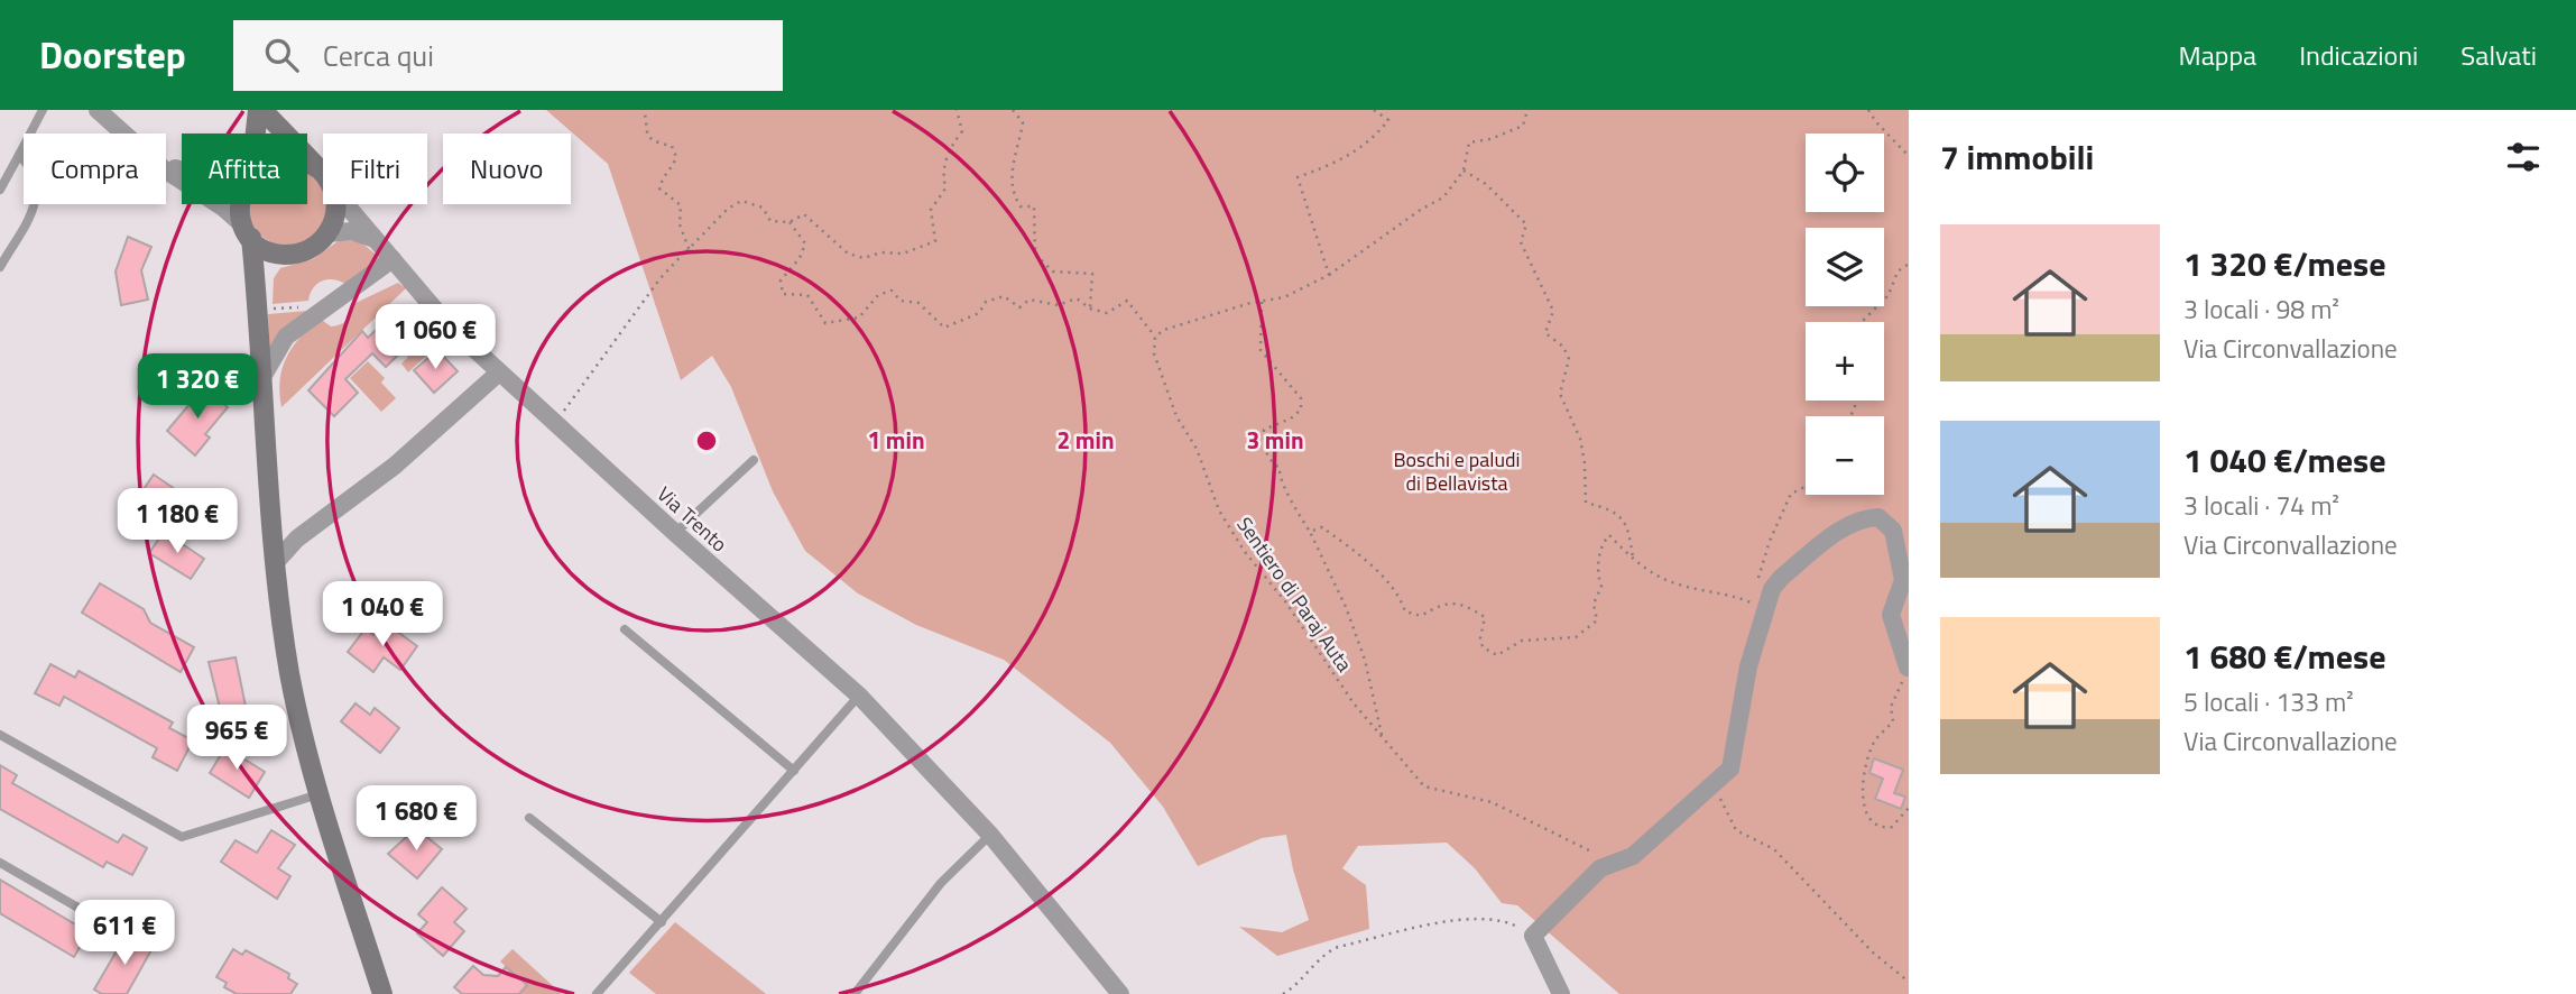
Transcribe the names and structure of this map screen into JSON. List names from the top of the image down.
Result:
{
  "streets": {
    "street": ["Via Trento"],
    "path": ["Sentiero di Paraj Auta"]
  },
  "parks": ["Boschi e paludi di Bellavista"],
  "page": {
    "header": "Doorstep",
    "search": "Cerca qui",
    "nav": ["Mappa", "Indicazioni", "Salvati"],
    "heading": "7 immobili",
    "map_buttons": ["+", "−"],
    "chip": [
      "Compra",
      "Affitta",
      "Filtri",
      "Nuovo"
    ],
    "list": [
      {
        "name": "1 320 €/mese",
        "note": "3 locali · 98 m² · Via Circonvallazione"
      },
      {
        "name": "1 040 €/mese",
        "note": "3 locali · 74 m² · Via Circonvallazione"
      },
      {
        "name": "1 680 €/mese",
        "note": "5 locali · 133 m² · Via Circonvallazione"
      }
    ],
    "price": [
      "1 060 €",
      "1 320 €",
      "1 180 €",
      "1 040 €",
      "965 €",
      "1 680 €",
      "611 €"
    ]
  },
  "rings": ["1 min", "2 min", "3 min"]
}
